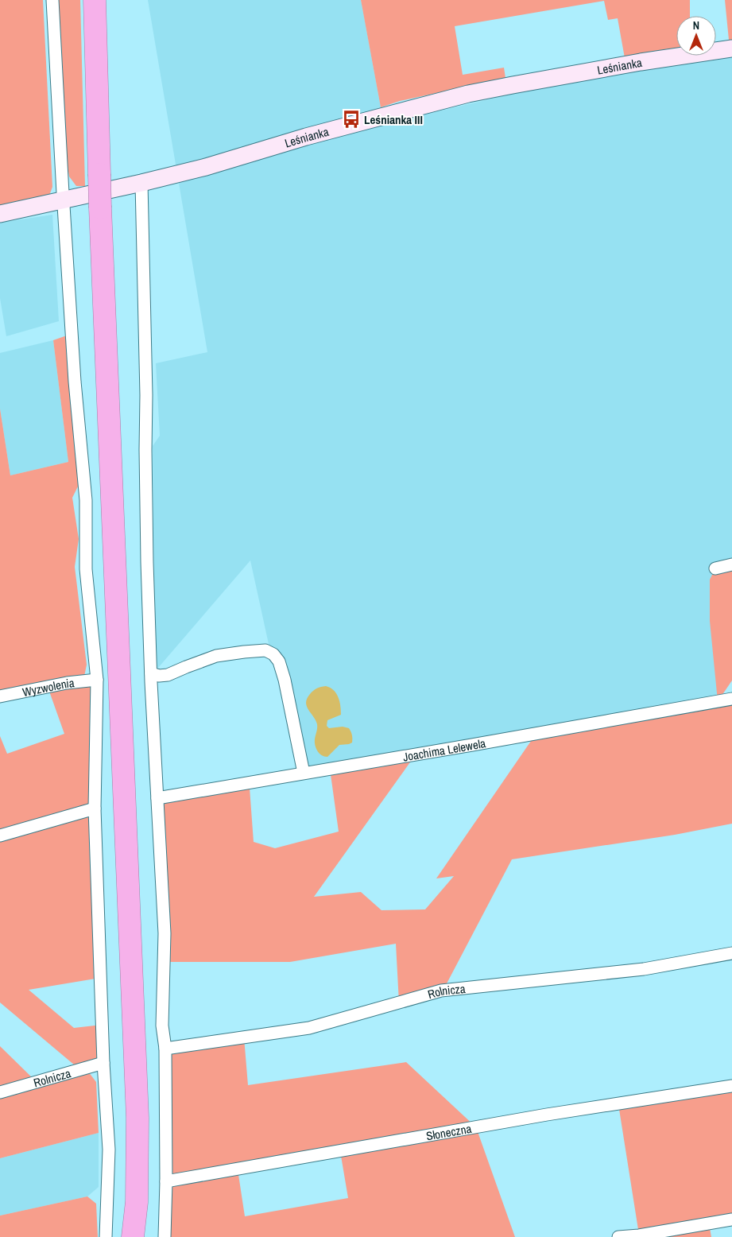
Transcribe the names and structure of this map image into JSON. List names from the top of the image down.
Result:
{
  "streets": {
    "street": [
      "Leśnianka",
      "Wyzwolenia",
      "Joachima Lelewela",
      "Rolnicza",
      "Słoneczna"
    ]
  },
  "places": {
    "bus stop": ["Leśnianka III"]
  },
  "north": "top"
}
